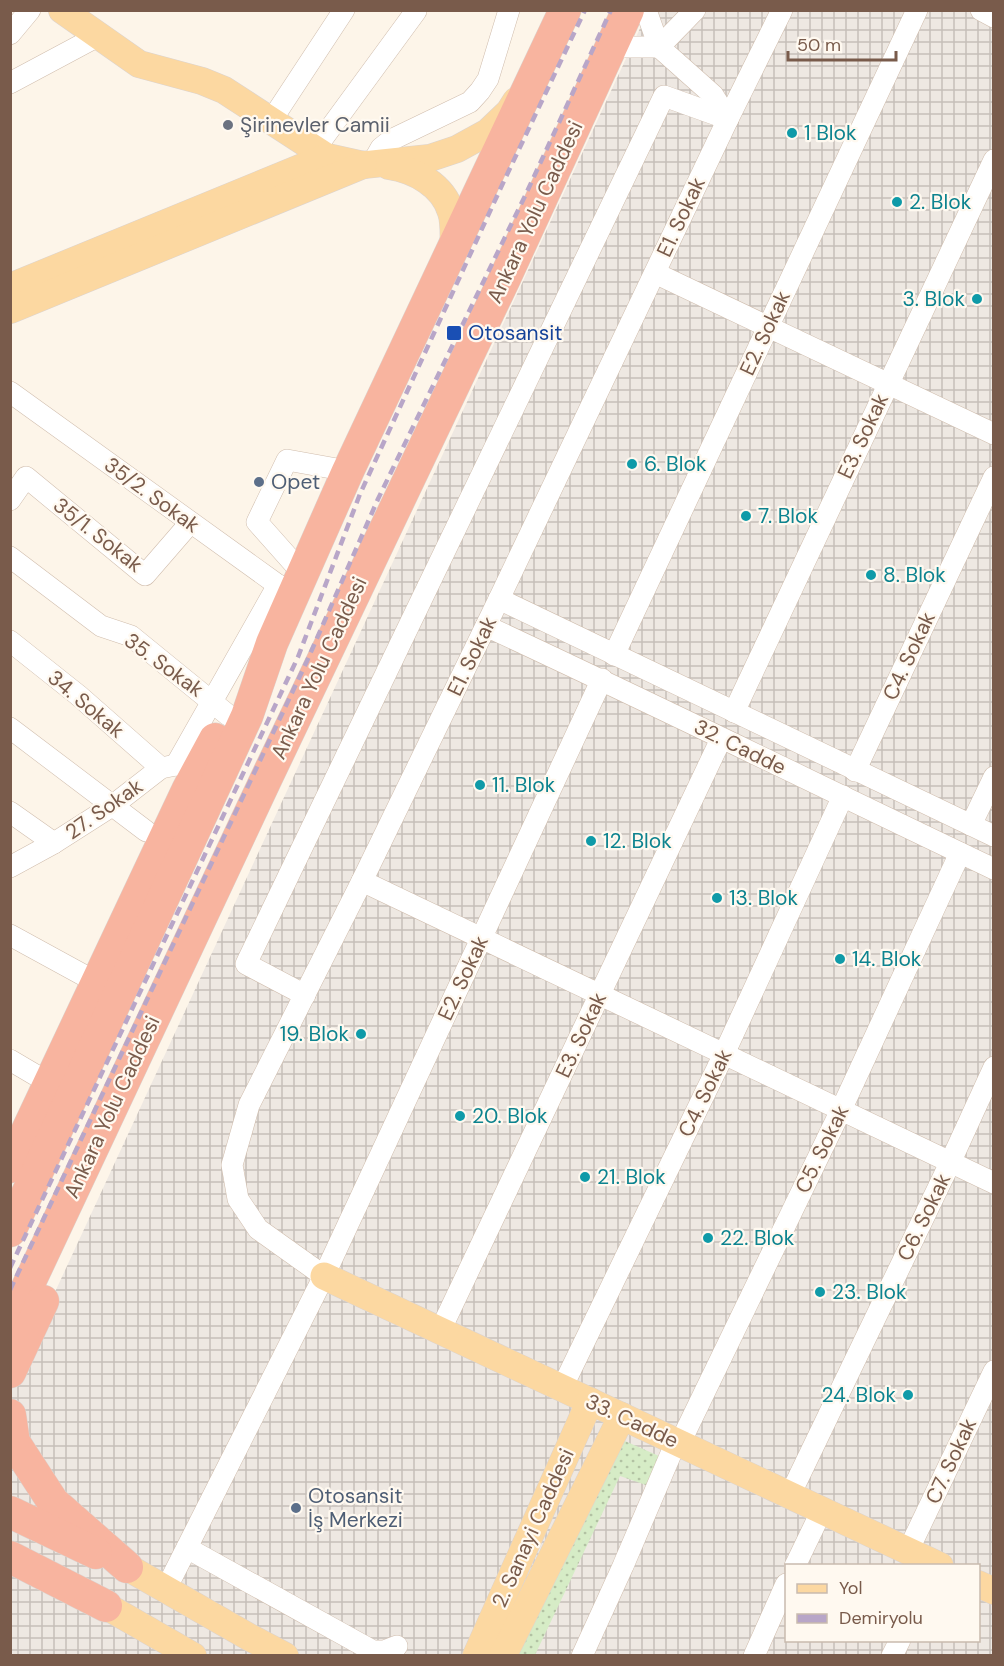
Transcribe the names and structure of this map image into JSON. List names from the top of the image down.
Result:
{
  "streets": {
    "highway": ["Ankara Yolu Caddesi"],
    "main road": ["33. Cadde", "2. Sanayi Caddesi"],
    "street": [
      "E1. Sokak",
      "E2. Sokak",
      "E3. Sokak",
      "35/2. Sokak",
      "35/1. Sokak",
      "C4. Sokak",
      "35. Sokak",
      "34. Sokak",
      "32. Cadde",
      "27. Sokak",
      "C5. Sokak",
      "C6. Sokak",
      "C7. Sokak"
    ]
  },
  "crossings": [
    ["Ankara Yolu Caddesi", "35/2. Sokak"],
    ["E1. Sokak", "E2. Sokak"],
    ["E1. Sokak", "32. Cadde"],
    ["E1. Sokak", "33. Cadde"],
    ["E2. Sokak", "32. Cadde"],
    ["E2. Sokak", "33. Cadde"],
    ["E3. Sokak", "32. Cadde"],
    ["E3. Sokak", "33. Cadde"],
    ["35/2. Sokak", "35/1. Sokak"],
    ["C4. Sokak", "32. Cadde"],
    ["C4. Sokak", "33. Cadde"],
    ["34. Sokak", "27. Sokak"],
    ["32. Cadde", "C5. Sokak"],
    ["C5. Sokak", "33. Cadde"],
    ["C6. Sokak", "33. Cadde"],
    ["33. Cadde", "C7. Sokak"],
    ["33. Cadde", "2. Sanayi Caddesi"]
  ],
  "places": {
    "other": [
      "Şirinevler Camii",
      "1 Blok",
      "2. Blok",
      "3. Blok",
      "6. Blok",
      "Opet",
      "7. Blok",
      "8. Blok",
      "11. Blok",
      "12. Blok",
      "13. Blok",
      "14. Blok",
      "19. Blok",
      "20. Blok",
      "21. Blok",
      "22. Blok",
      "23. Blok",
      "24. Blok",
      "Otosansit İş Merkezi"
    ],
    "transit": ["Otosansit"]
  },
  "legend": ["Yol", "Demiryolu"],
  "scale_bar": "50 m"
}
